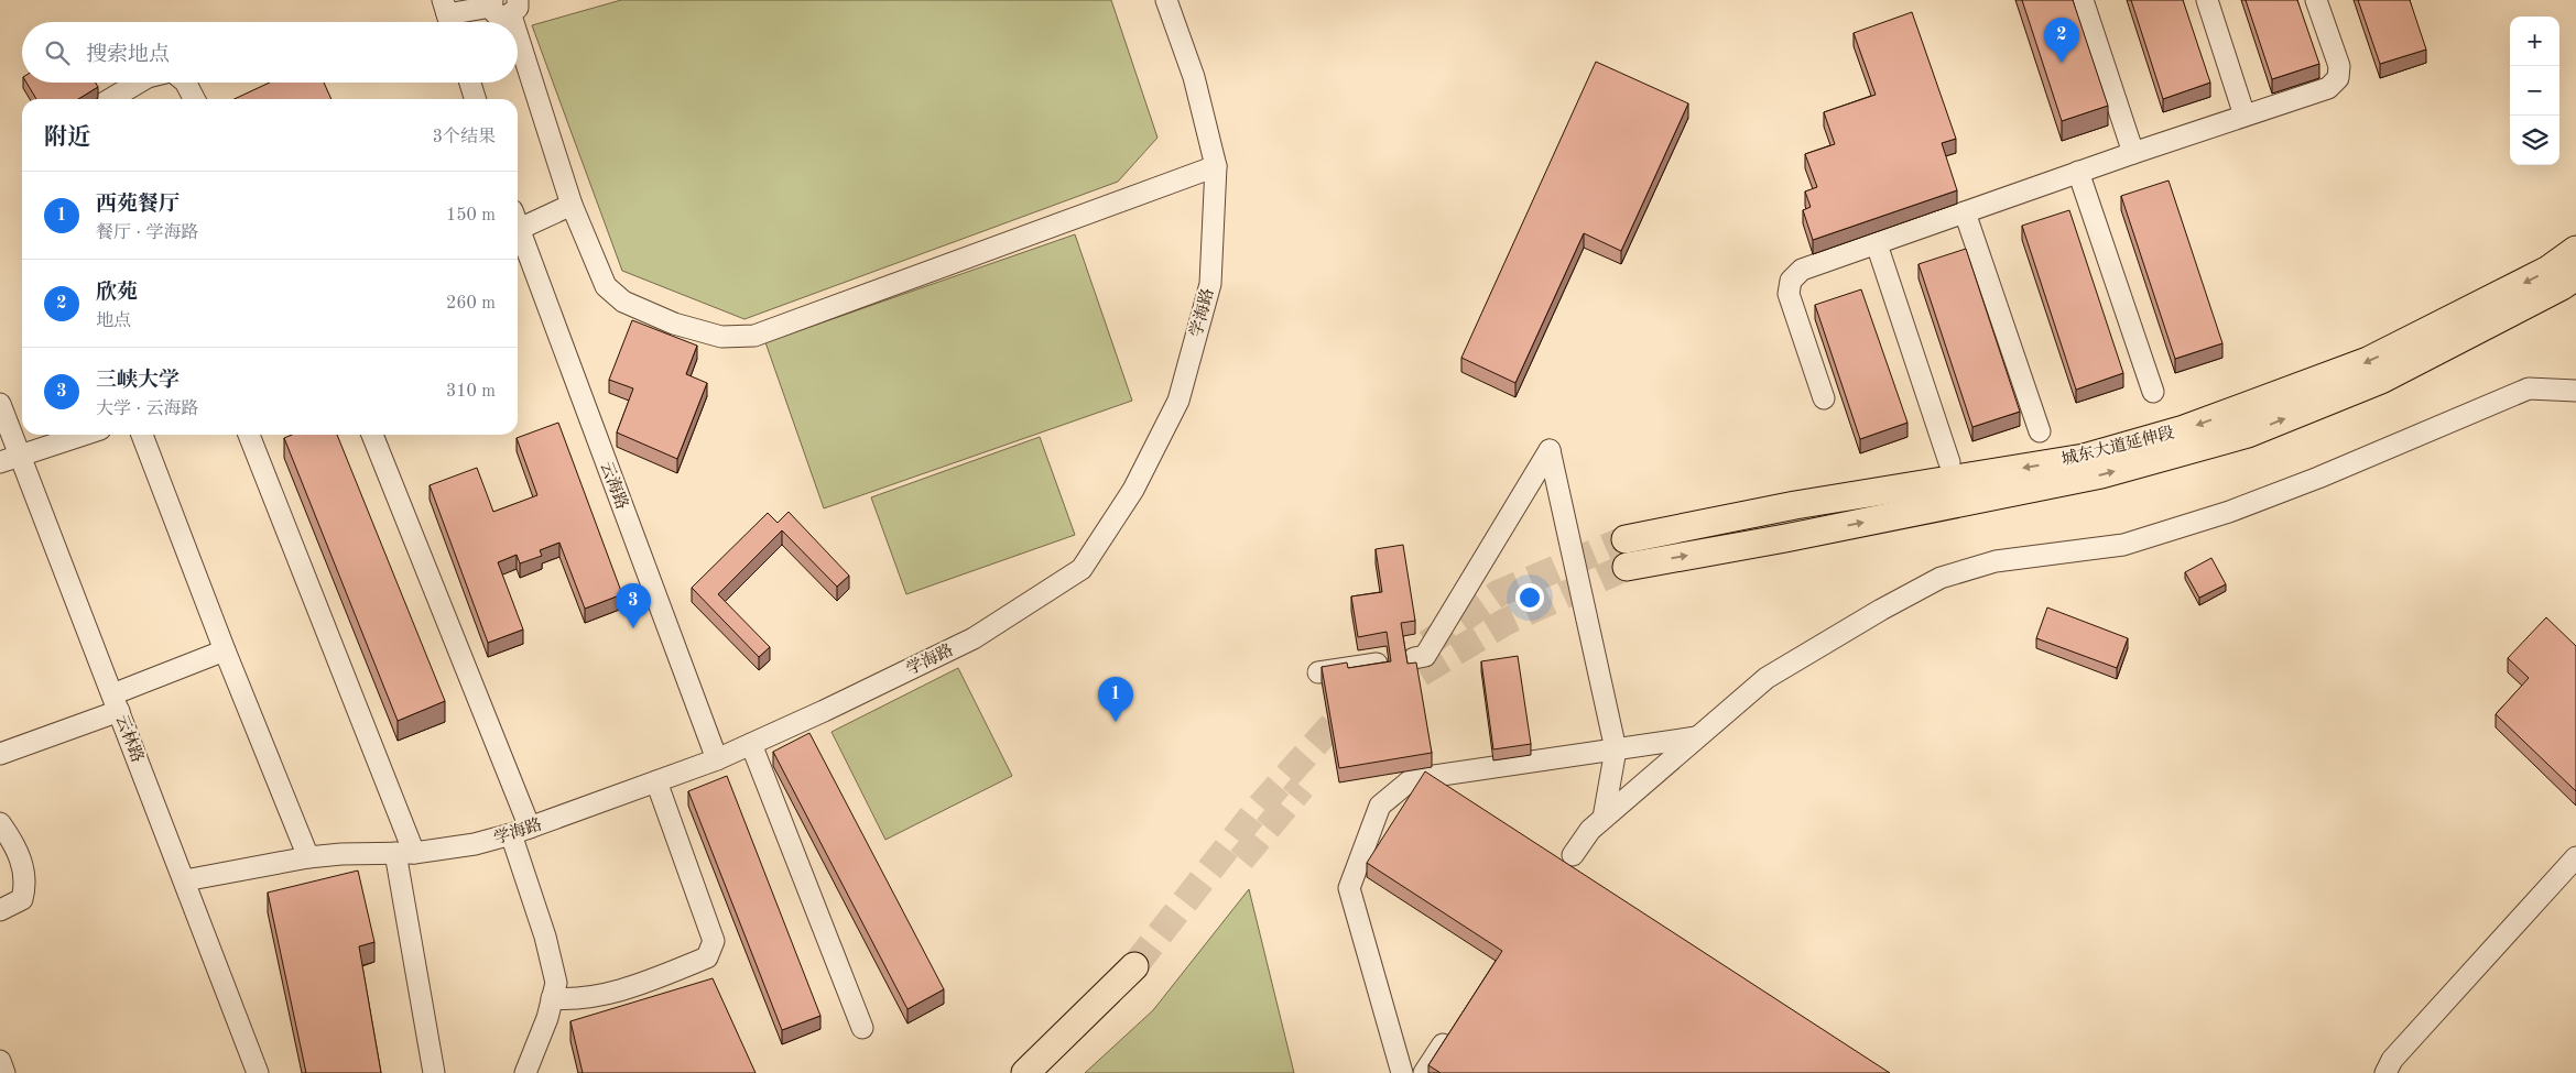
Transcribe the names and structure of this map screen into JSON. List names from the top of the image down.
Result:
{
  "streets": {
    "main road": ["城东大道延伸段"],
    "street": ["学海路", "云海路", "云林路"]
  },
  "crossings": [
    ["学海路", "云海路"],
    ["学海路", "云林路"]
  ],
  "page": {
    "map_buttons": ["+", "−"],
    "pins": ["2", "3", "1"],
    "search": "搜索地点",
    "heading": ["附近", "3个结果"],
    "list": [
      {
        "mark": "1",
        "name": "西苑餐厅",
        "note": "餐厅 · 学海路",
        "value": "150 m"
      },
      {
        "mark": "2",
        "name": "欣苑",
        "note": "地点",
        "value": "260 m"
      },
      {
        "mark": "3",
        "name": "三峡大学",
        "note": "大学 · 云海路",
        "value": "310 m"
      }
    ]
  }
}
